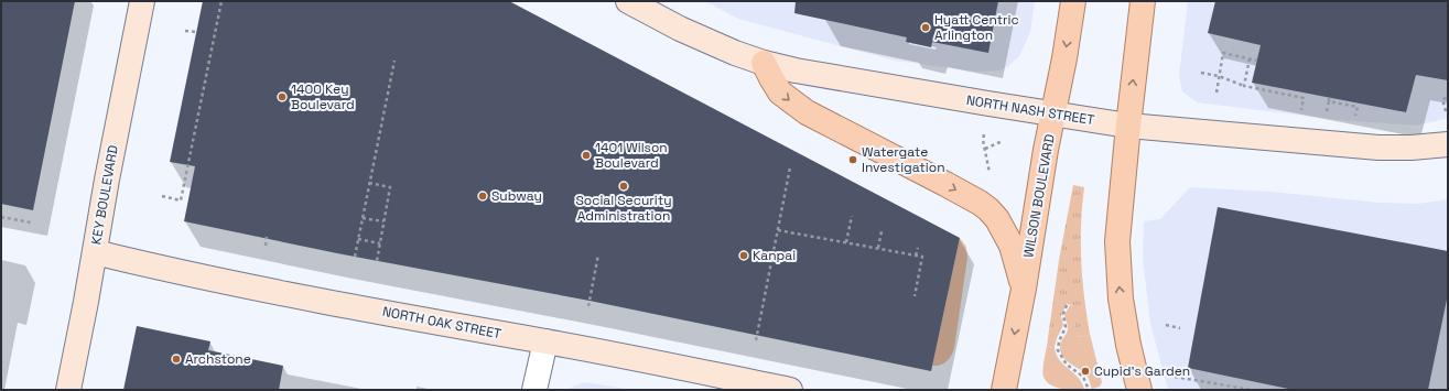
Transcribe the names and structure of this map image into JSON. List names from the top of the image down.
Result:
{
  "streets": {
    "main road": ["WILSON BOULEVARD"],
    "street": ["NORTH NASH STREET", "KEY BOULEVARD", "NORTH OAK STREET"]
  },
  "crossings": [
    ["NORTH NASH STREET", "WILSON BOULEVARD"],
    ["KEY BOULEVARD", "NORTH OAK STREET"]
  ],
  "places": [
    "Hyatt Centric Arlington",
    "1400 Key Boulevard",
    "1401 Wilson Boulevard",
    "Watergate Investigation",
    "Social Security Administration",
    "Subway",
    "Kanpai",
    "Archstone",
    "Cupid's Garden"
  ]
}
